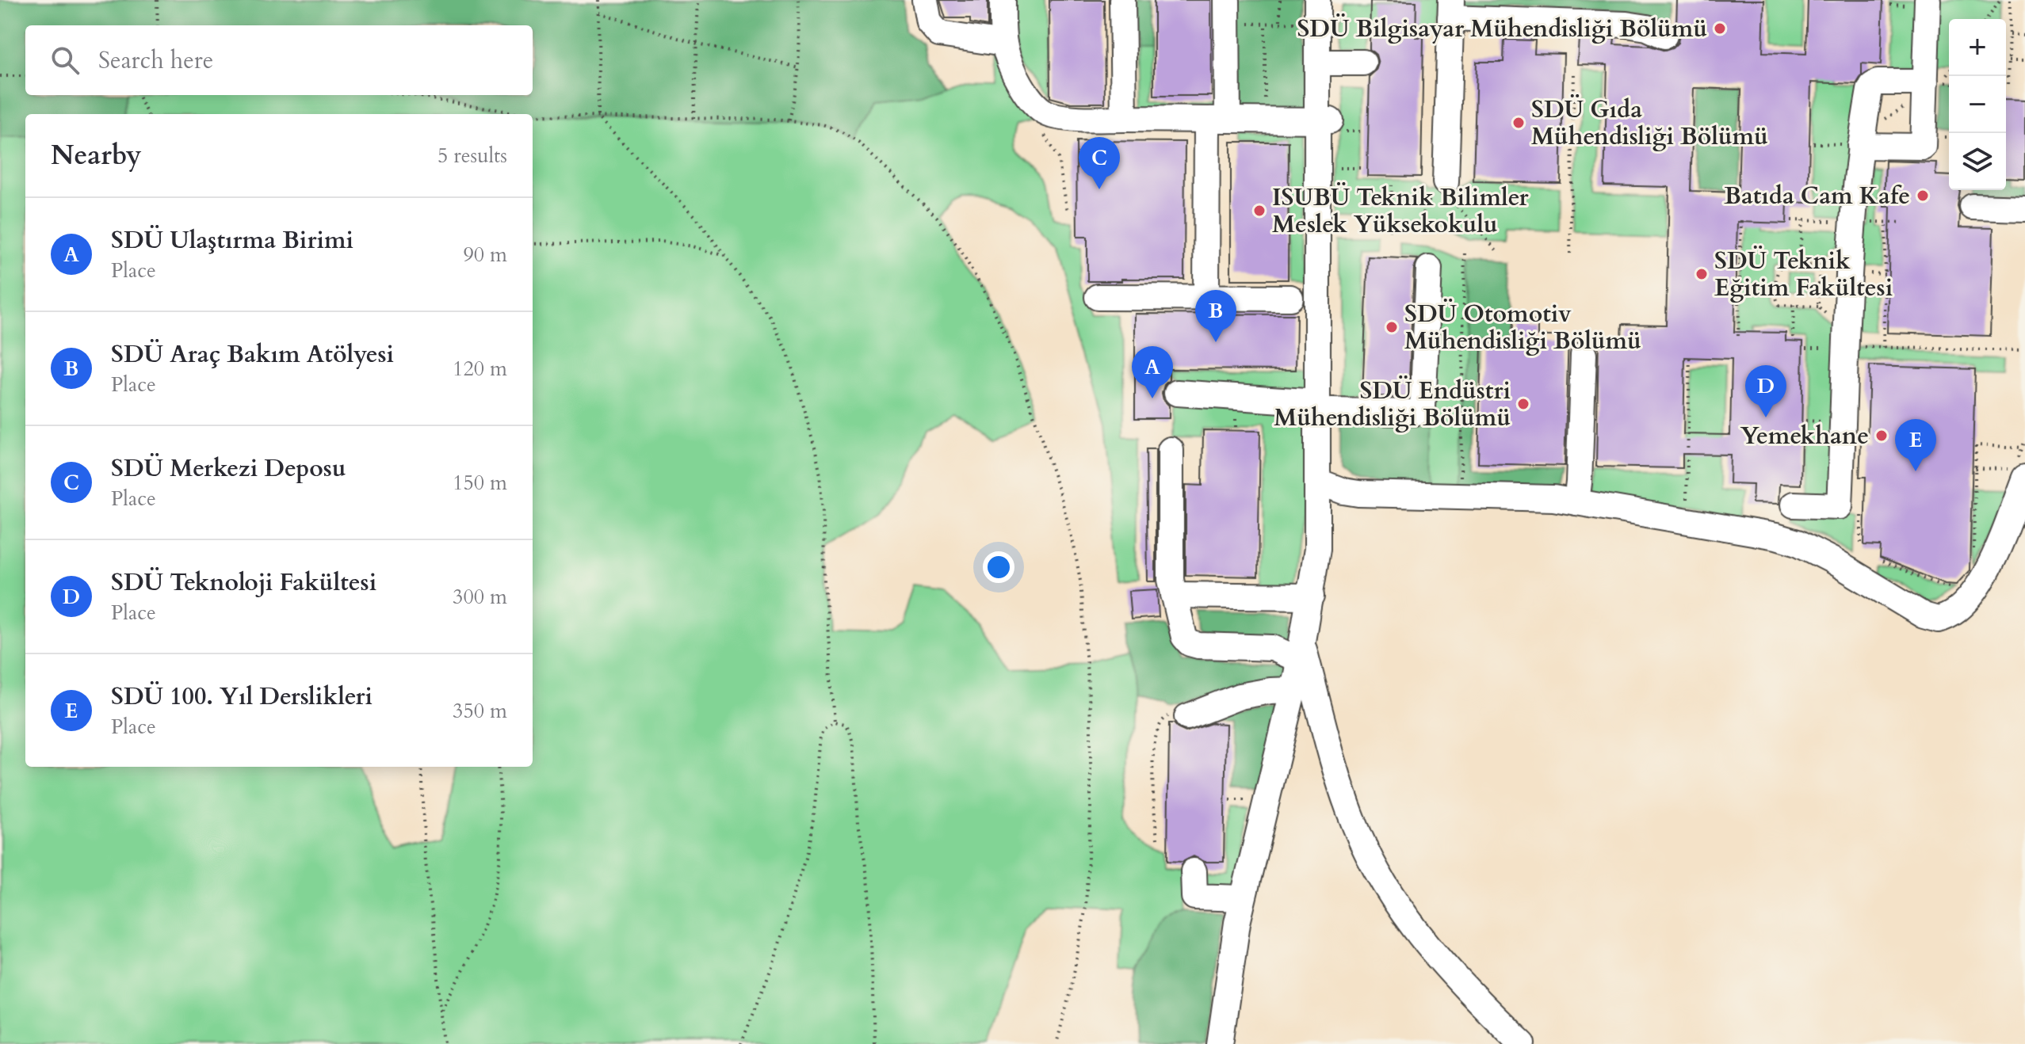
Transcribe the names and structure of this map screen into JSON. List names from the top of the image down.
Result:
{
  "places": [
    "SDÜ Bilgisayar Mühendisliği Bölümü",
    "SDÜ Gıda Mühendisliği Bölümü",
    "Batıda Cam Kafe",
    "ISUBÜ Teknik Bilimler Meslek Yüksekokulu",
    "SDÜ Teknik Eğitim Fakültesi",
    "SDÜ Otomotiv Mühendisliği Bölümü",
    "SDÜ Endüstri Mühendisliği Bölümü",
    "Yemekhane"
  ],
  "page": {
    "map_buttons": ["+", "−"],
    "search": "Search here",
    "heading": ["Nearby", "5 results"],
    "pins": [
      "C",
      "B",
      "A",
      "D",
      "E"
    ],
    "list": [
      {
        "mark": "A",
        "name": "SDÜ Ulaştırma Birimi",
        "note": "Place",
        "value": "90 m"
      },
      {
        "mark": "B",
        "name": "SDÜ Araç Bakım Atölyesi",
        "note": "Place",
        "value": "120 m"
      },
      {
        "mark": "C",
        "name": "SDÜ Merkezi Deposu",
        "note": "Place",
        "value": "150 m"
      },
      {
        "mark": "D",
        "name": "SDÜ Teknoloji Fakültesi",
        "note": "Place",
        "value": "300 m"
      },
      {
        "mark": "E",
        "name": "SDÜ 100. Yıl Derslikleri",
        "note": "Place",
        "value": "350 m"
      }
    ]
  }
}
